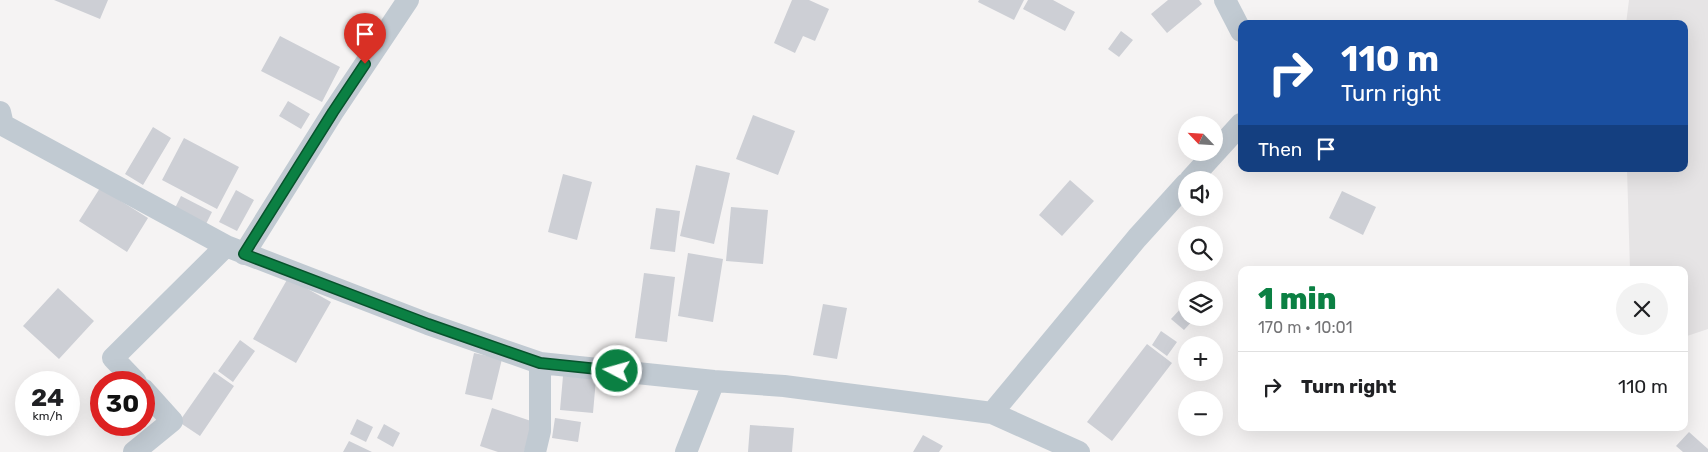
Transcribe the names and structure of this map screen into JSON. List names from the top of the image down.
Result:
{
  "north": "top left",
  "page": {
    "turn": ["110 m", "Turn right"],
    "map_buttons": ["+", "−"],
    "then": "Then",
    "heading": ["1 min", "170 m · 10:01"],
    "list": [
      {
        "name": "Turn right",
        "value": "110 m"
      }
    ],
    "speed": "24 km/h",
    "limit": "30"
  }
}
